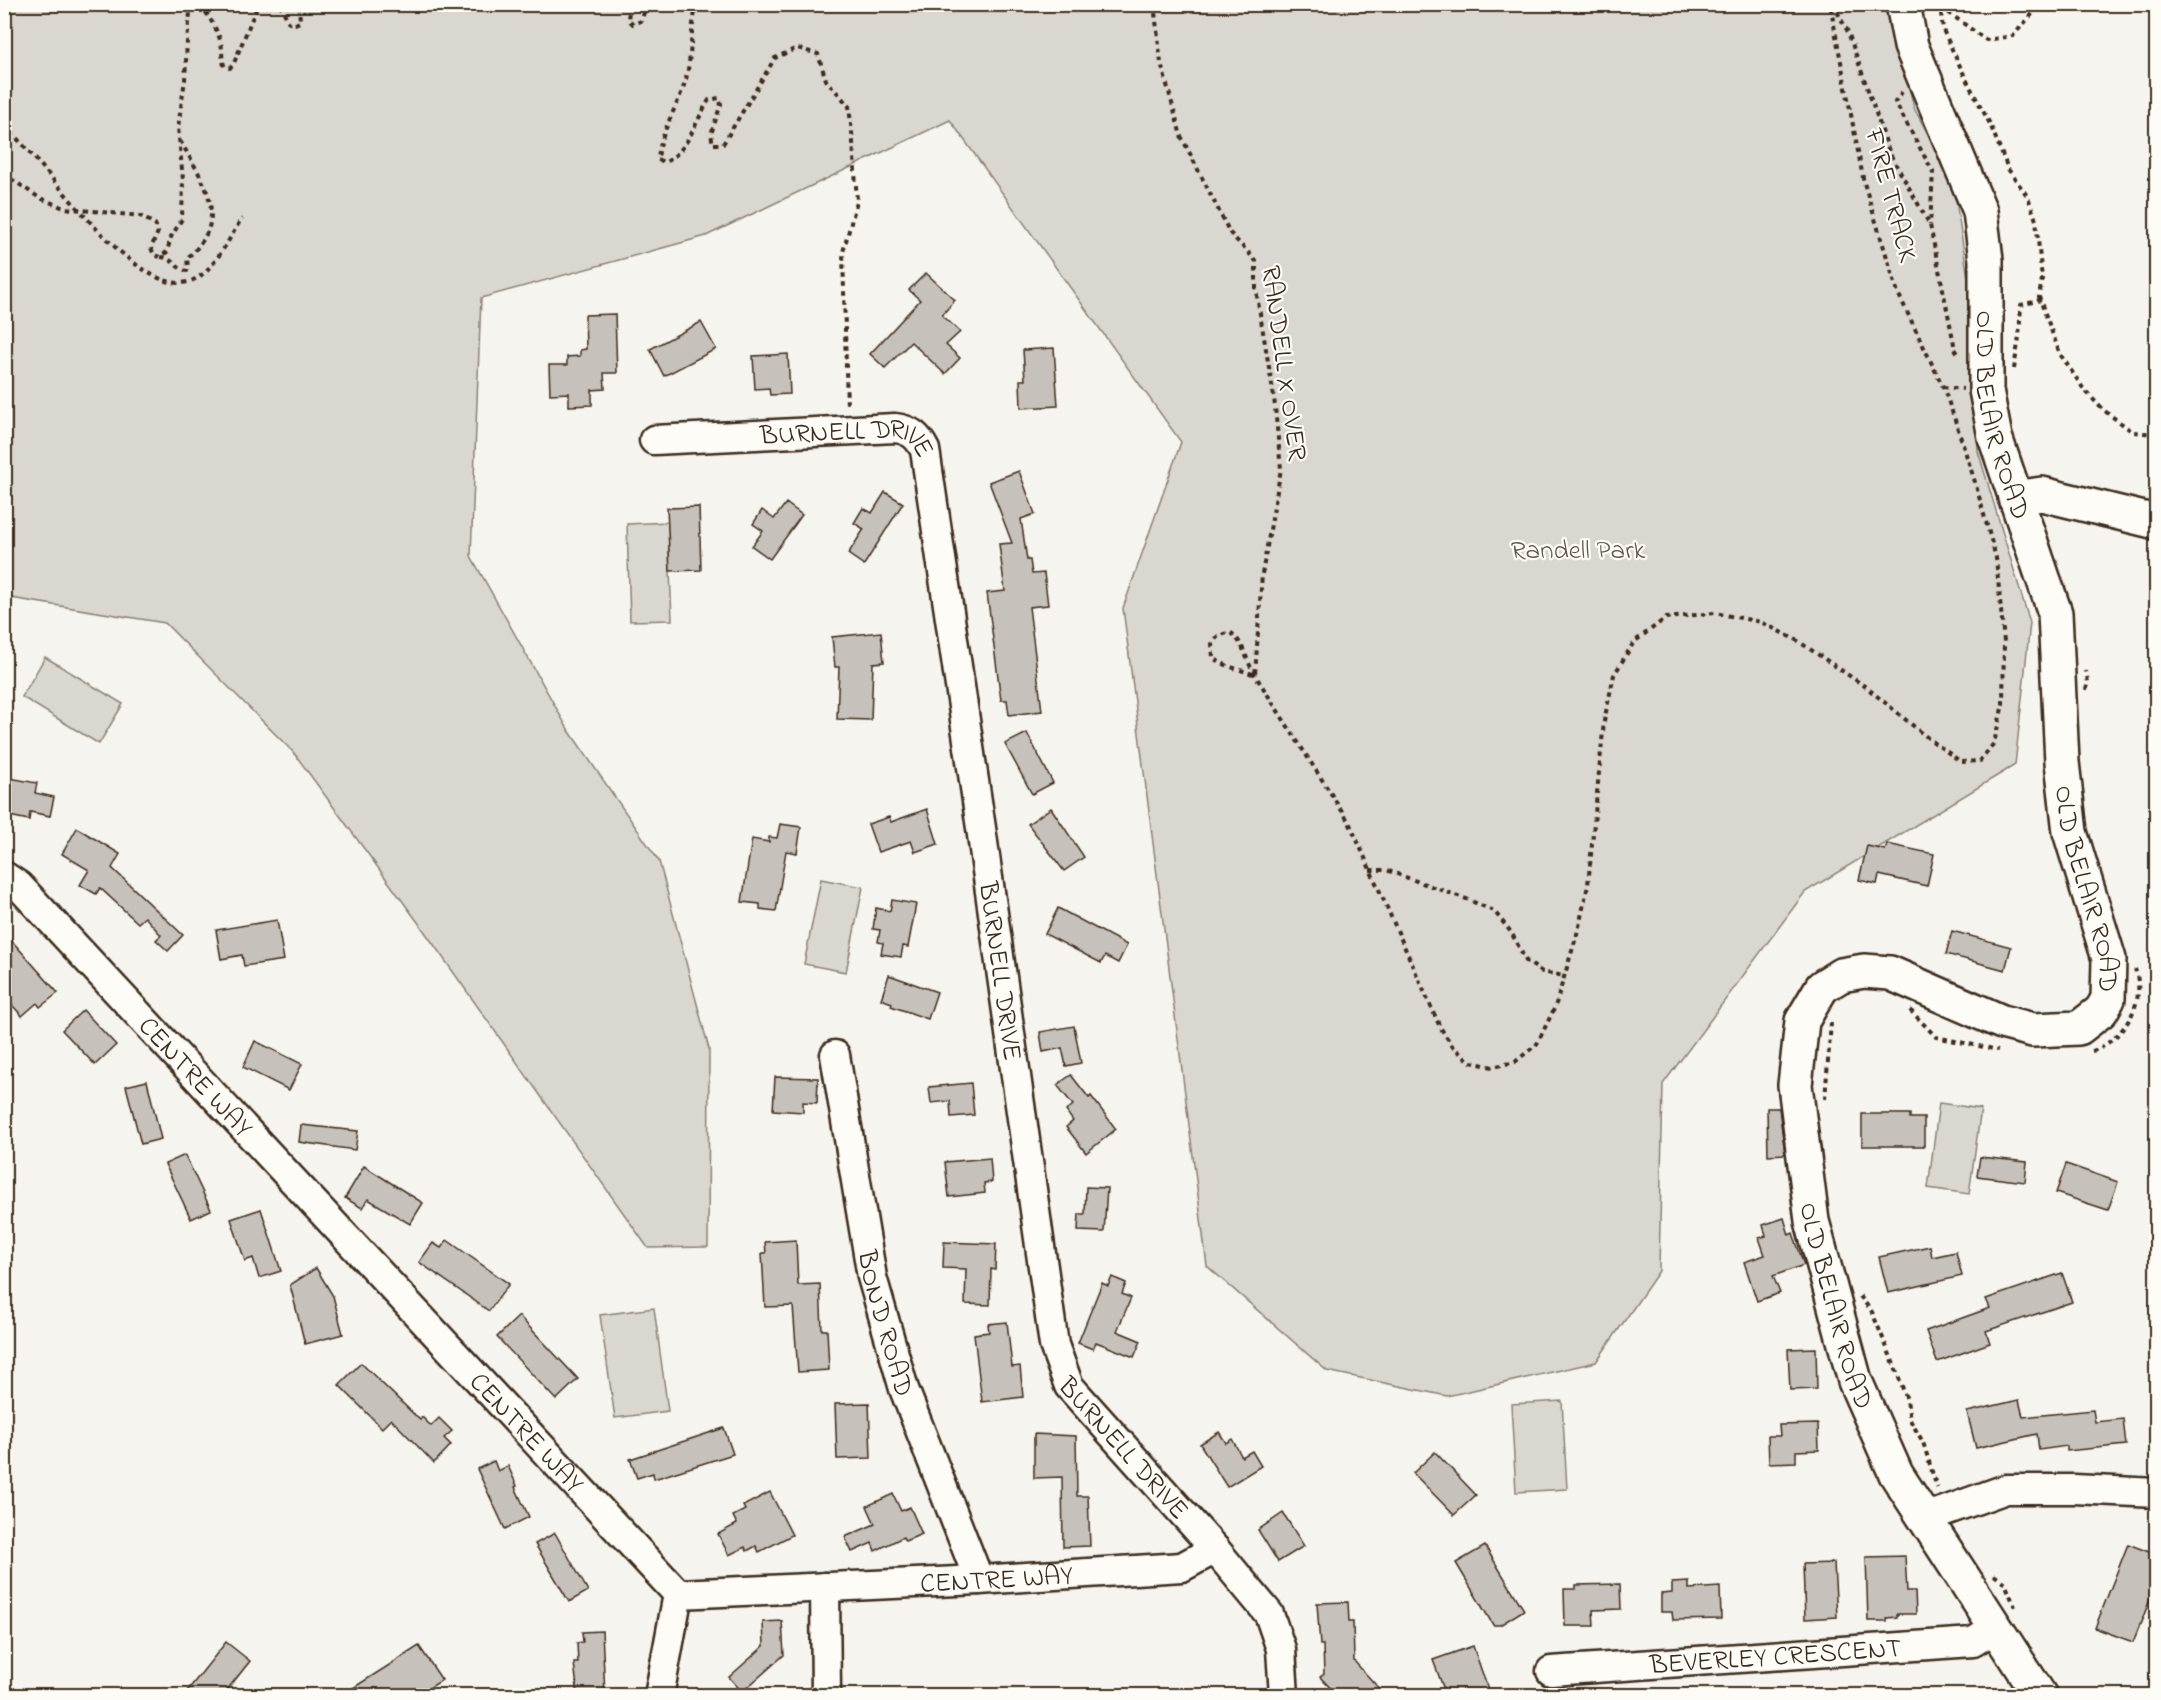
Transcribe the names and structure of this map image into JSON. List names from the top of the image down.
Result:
{
  "streets": {
    "main road": ["OLD BELAIR ROAD"],
    "street": [
      "BURNELL DRIVE",
      "CENTRE WAY",
      "BOND ROAD",
      "BEVERLEY CRESCENT"
    ],
    "path": ["FIRE TRACK", "RANDELL X OVER"]
  },
  "crossings": [
    ["FIRE TRACK", "RANDELL X OVER"],
    ["OLD BELAIR ROAD", "BEVERLEY CRESCENT"],
    ["BURNELL DRIVE", "CENTRE WAY"],
    ["CENTRE WAY", "BOND ROAD"]
  ],
  "parks": ["Randell Park"]
}
